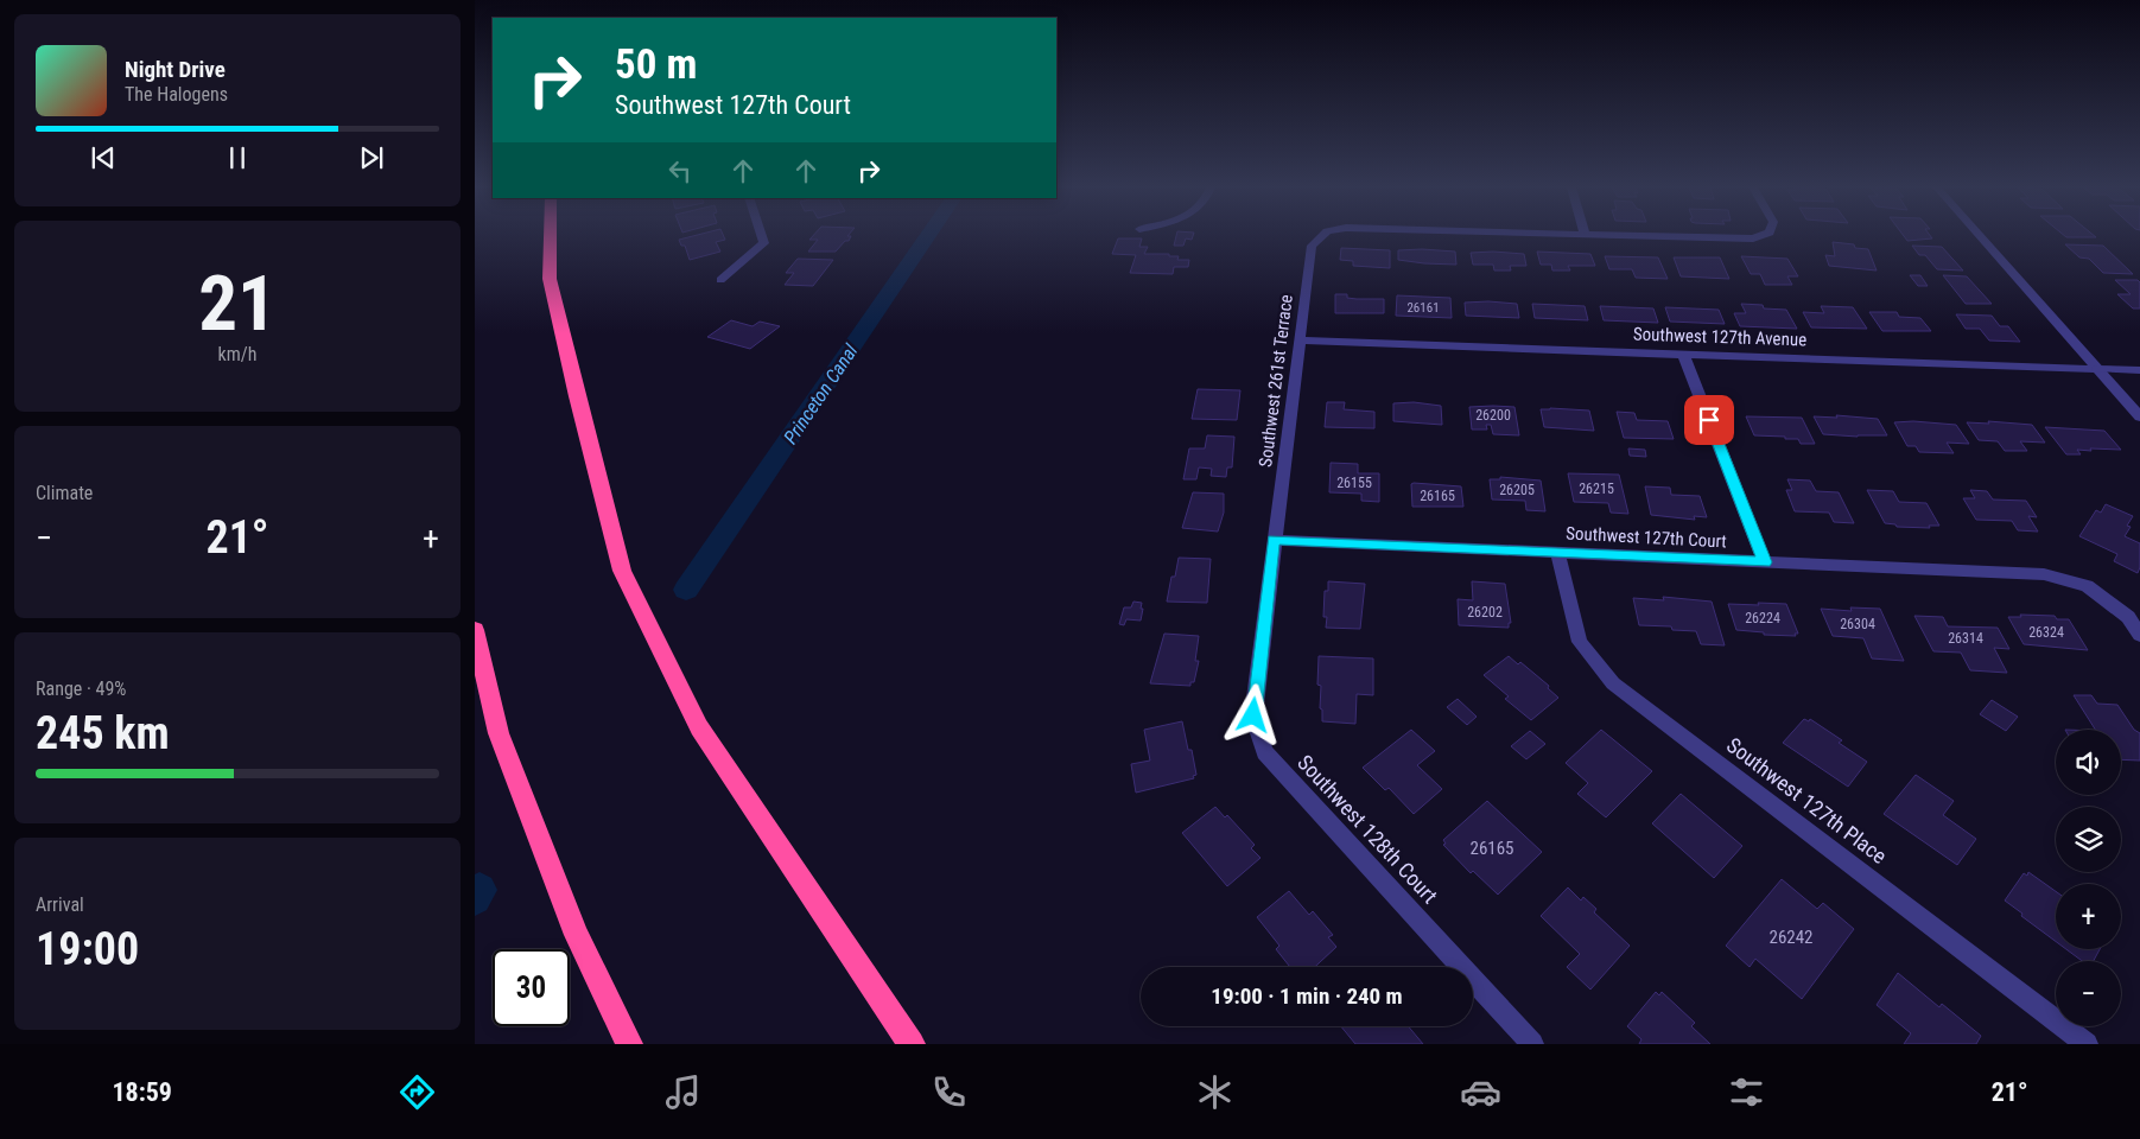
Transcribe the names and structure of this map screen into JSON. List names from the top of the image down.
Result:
{
  "streets": {
    "street": [
      "Southwest 127th Avenue",
      "Southwest 261st Terrace",
      "Southwest 127th Court",
      "Southwest 127th Place",
      "Southwest 128th Court"
    ]
  },
  "crossings": [
    ["Southwest 127th Avenue", "Southwest 261st Terrace"],
    ["Southwest 261st Terrace", "Southwest 127th Court"],
    ["Southwest 261st Terrace", "Southwest 128th Court"],
    ["Southwest 127th Court", "Southwest 127th Place"],
    ["Southwest 127th Court", "Southwest 128th Court"]
  ],
  "water": ["Princeton Canal"],
  "house_numbers": [
    "26161",
    "26200",
    "26155",
    "26215",
    "26205",
    "26165",
    "26202",
    "26224",
    "26304",
    "26324",
    "26314",
    "26165",
    "26242"
  ],
  "page": {
    "turn": ["50 m", "Southwest 127th Court"],
    "song": ["Night Drive", "The Halogens"],
    "tile": [
      ["21", "km/h"],
      "Climate",
      ["Range · 49%", "245 km"],
      ["Arrival", "19:00"]
    ],
    "heat": ["−", "21°", "+"],
    "map_buttons": ["+", "−"],
    "limit": "30",
    "trip": "19:00 · 1 min · 240 m",
    "tabs": ["18:59", "21°"]
  }
}
